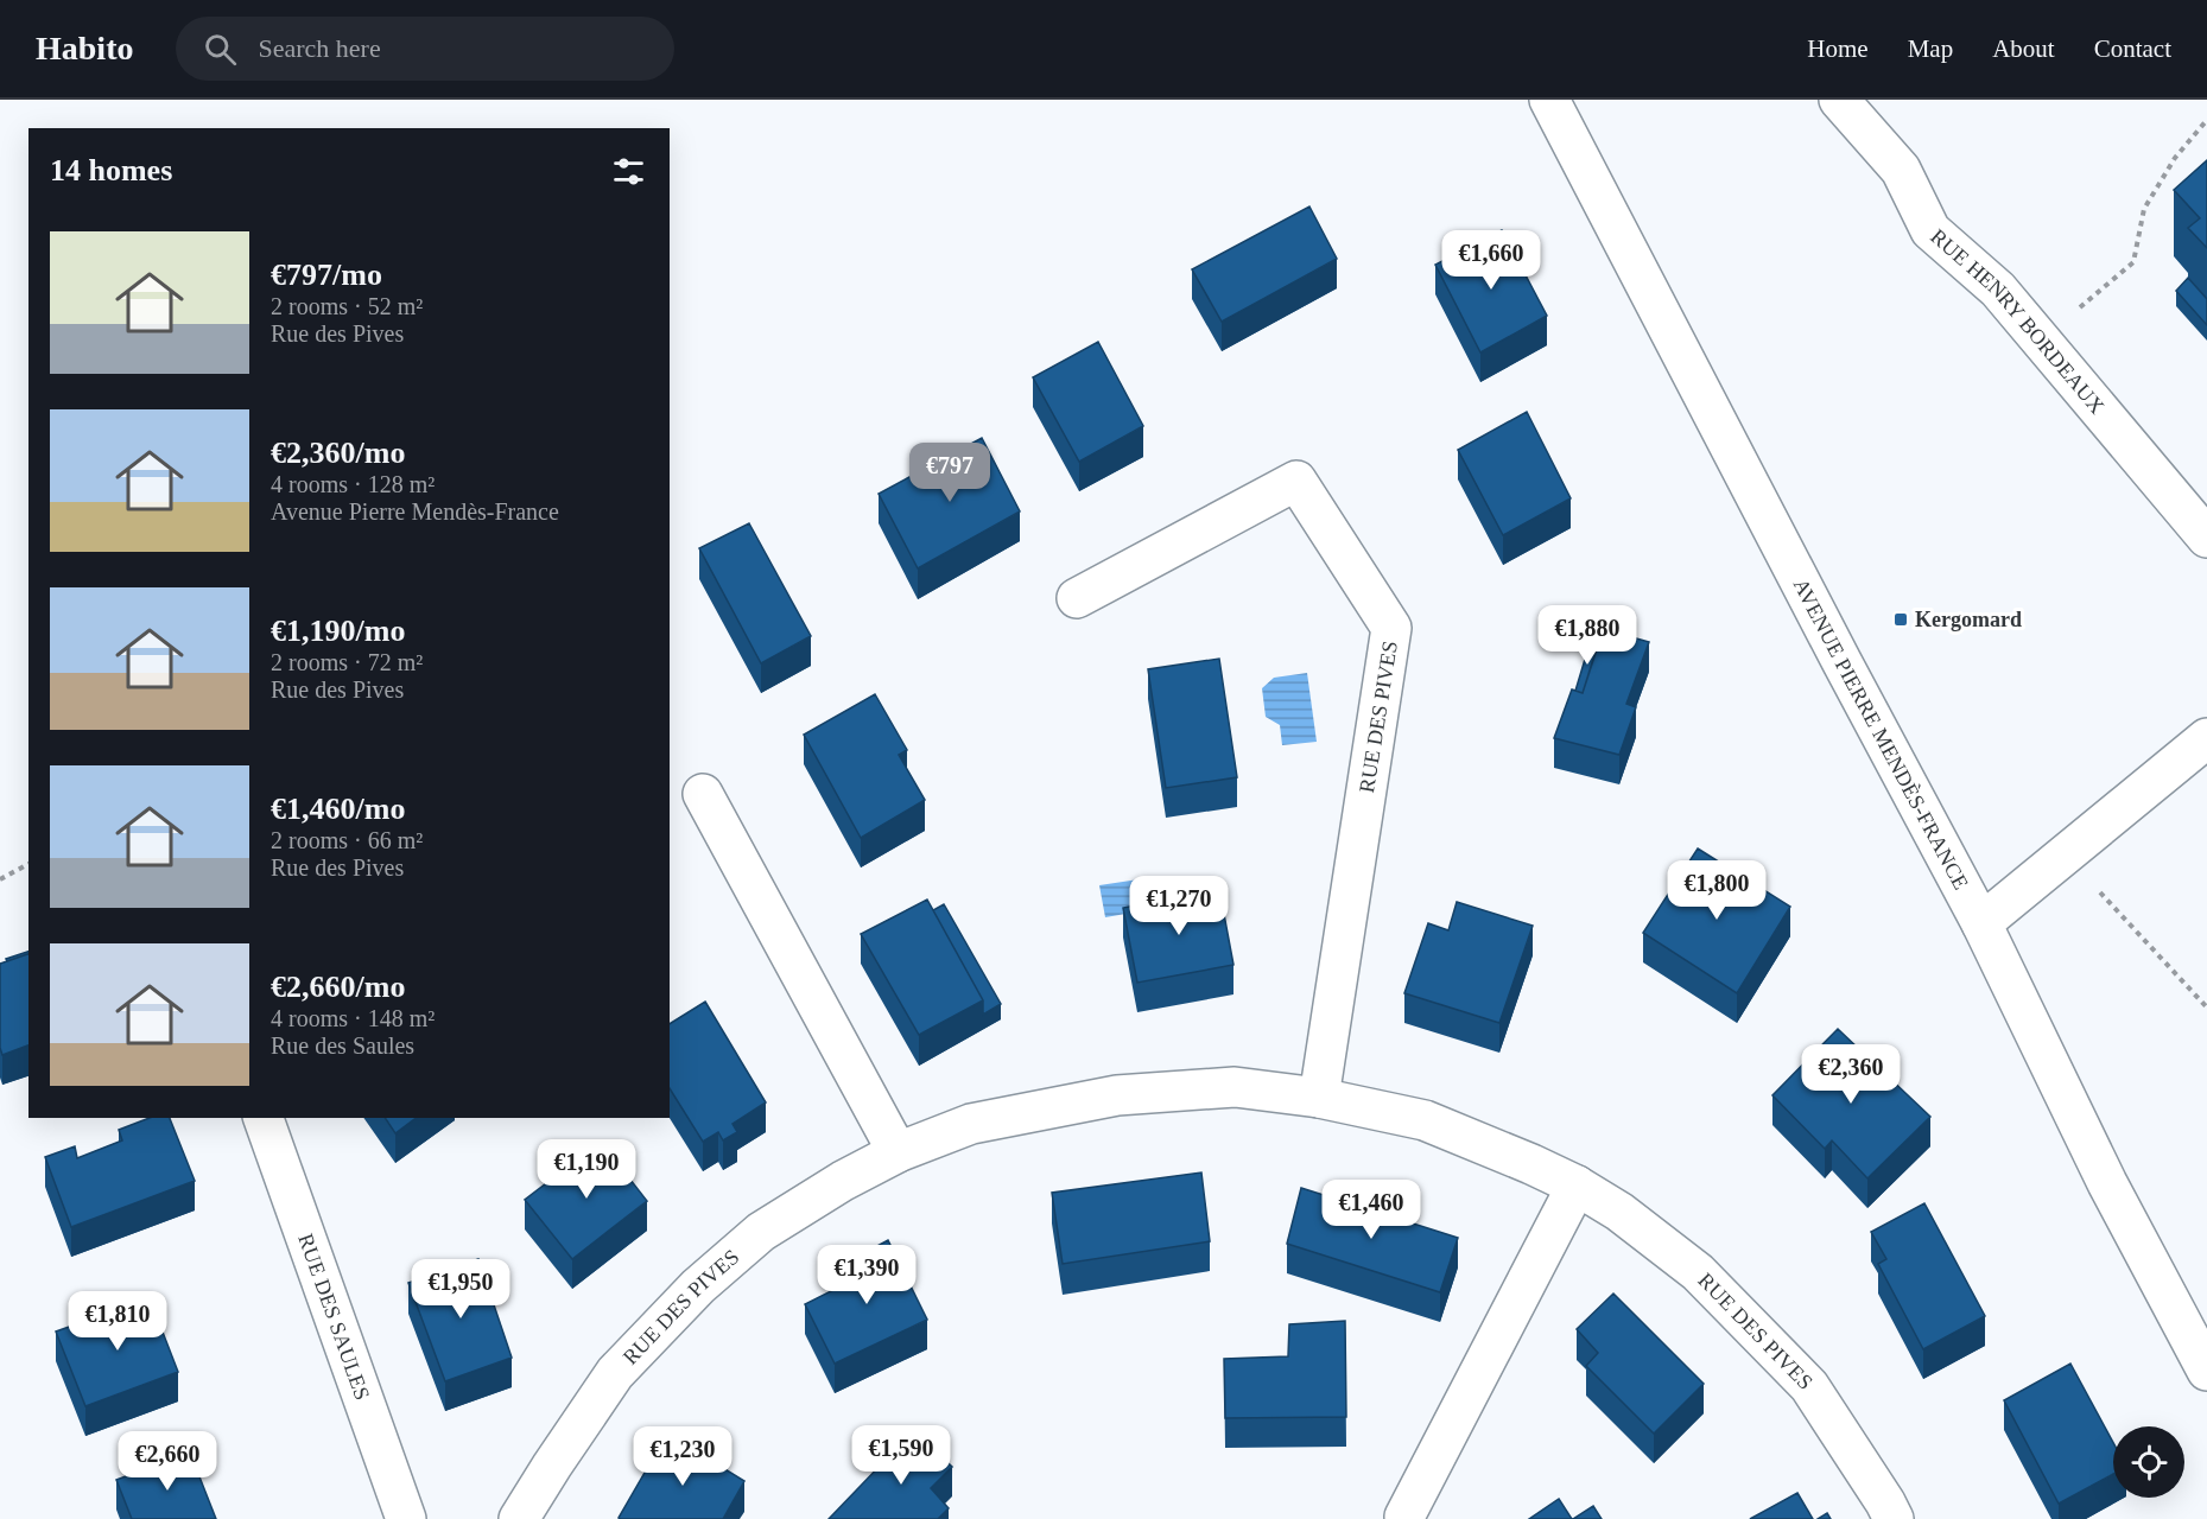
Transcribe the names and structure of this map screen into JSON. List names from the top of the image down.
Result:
{
  "streets": {
    "street": [
      "RUE HENRY BORDEAUX",
      "RUE DES PIVES",
      "AVENUE PIERRE MENDÈS-FRANCE",
      "RUE DES SAULES"
    ]
  },
  "places": {
    "transit": ["Kergomard"]
  },
  "page": {
    "header": "Habito",
    "search": "Search here",
    "nav": [
      "Home",
      "Map",
      "About",
      "Contact"
    ],
    "heading": "14 homes",
    "list": [
      {
        "name": "€797/mo",
        "note": "2 rooms · 52 m² · Rue des Pives"
      },
      {
        "name": "€2,360/mo",
        "note": "4 rooms · 128 m² · Avenue Pierre Mendès-France"
      },
      {
        "name": "€1,190/mo",
        "note": "2 rooms · 72 m² · Rue des Pives"
      },
      {
        "name": "€1,460/mo",
        "note": "2 rooms · 66 m² · Rue des Pives"
      },
      {
        "name": "€2,660/mo",
        "note": "4 rooms · 148 m² · Rue des Saules"
      }
    ],
    "price": [
      "€1,660",
      "€797",
      "€1,880",
      "€1,800",
      "€1,270",
      "€2,360",
      "€1,190",
      "€1,460",
      "€1,390",
      "€1,950",
      "€1,810",
      "€1,590",
      "€1,230",
      "€2,660"
    ]
  }
}
